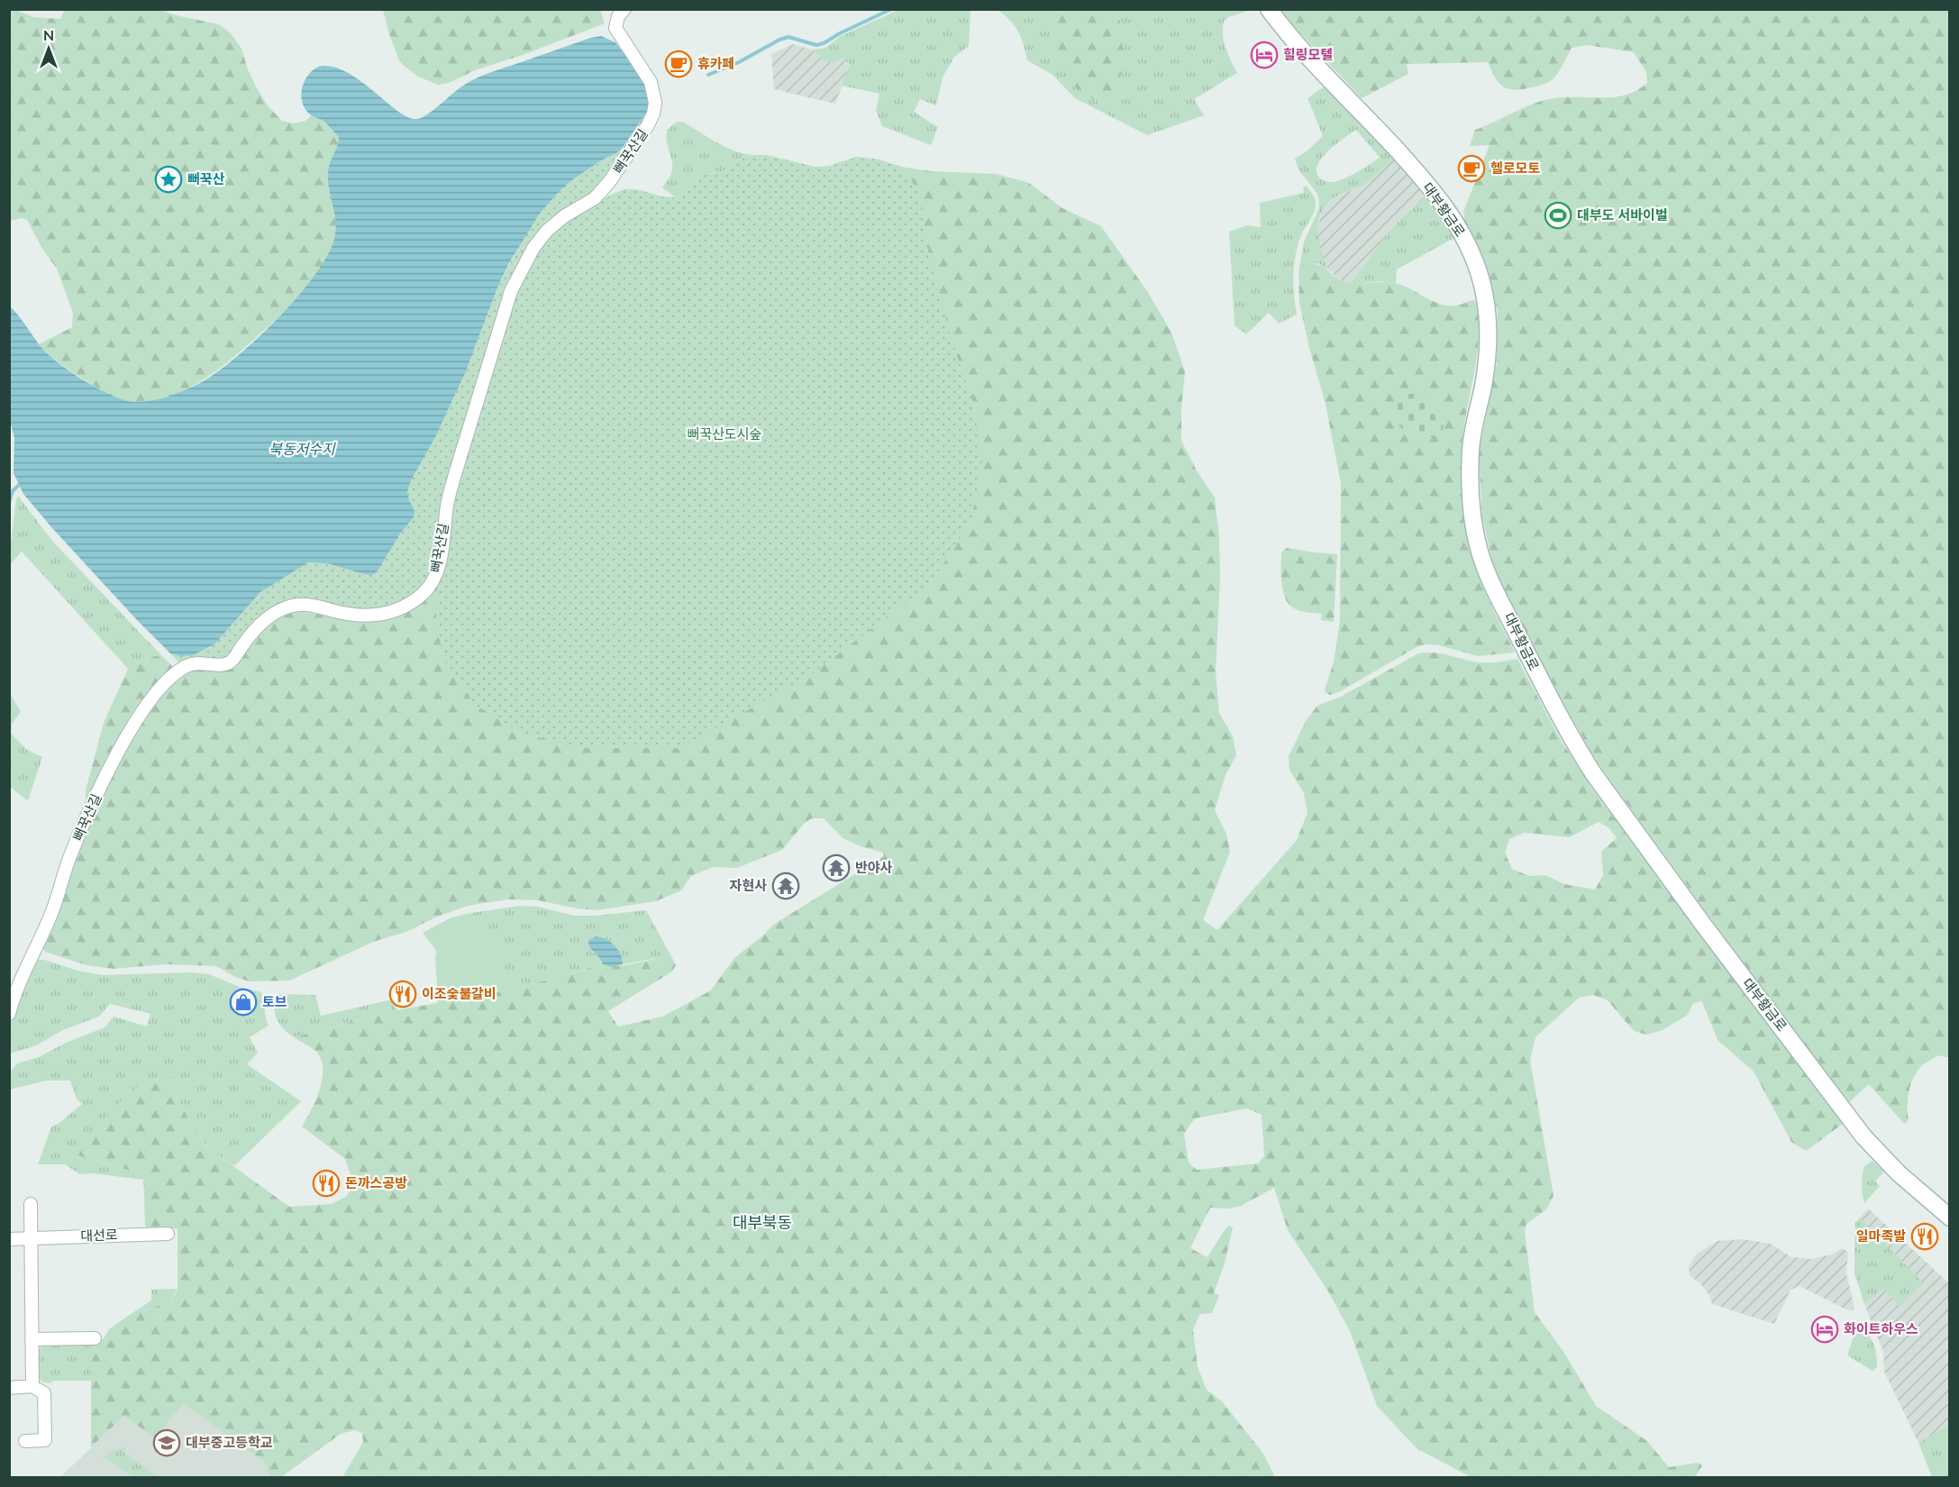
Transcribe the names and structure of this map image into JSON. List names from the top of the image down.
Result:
{
  "streets": {
    "main road": ["대부황금로"],
    "street": ["뻐꾹산길", "대선로"]
  },
  "districts": ["대부북동"],
  "water": ["북동저수지"],
  "parks": ["뻐꾹산도시숲"],
  "places": {
    "hotel": ["힐링모텔", "화이트하우스"],
    "cafe": ["휴카페", "헬로모토"],
    "place": ["뻐꾹산"],
    "sports": ["대부도 서바이벌"],
    "temple": ["반야사", "자현사"],
    "restaurant": ["이조숯불갈비", "돈까스공방", "일마족발"],
    "shop": ["토브"],
    "school or university": ["대부중고등학교"]
  },
  "north": "top"
}
